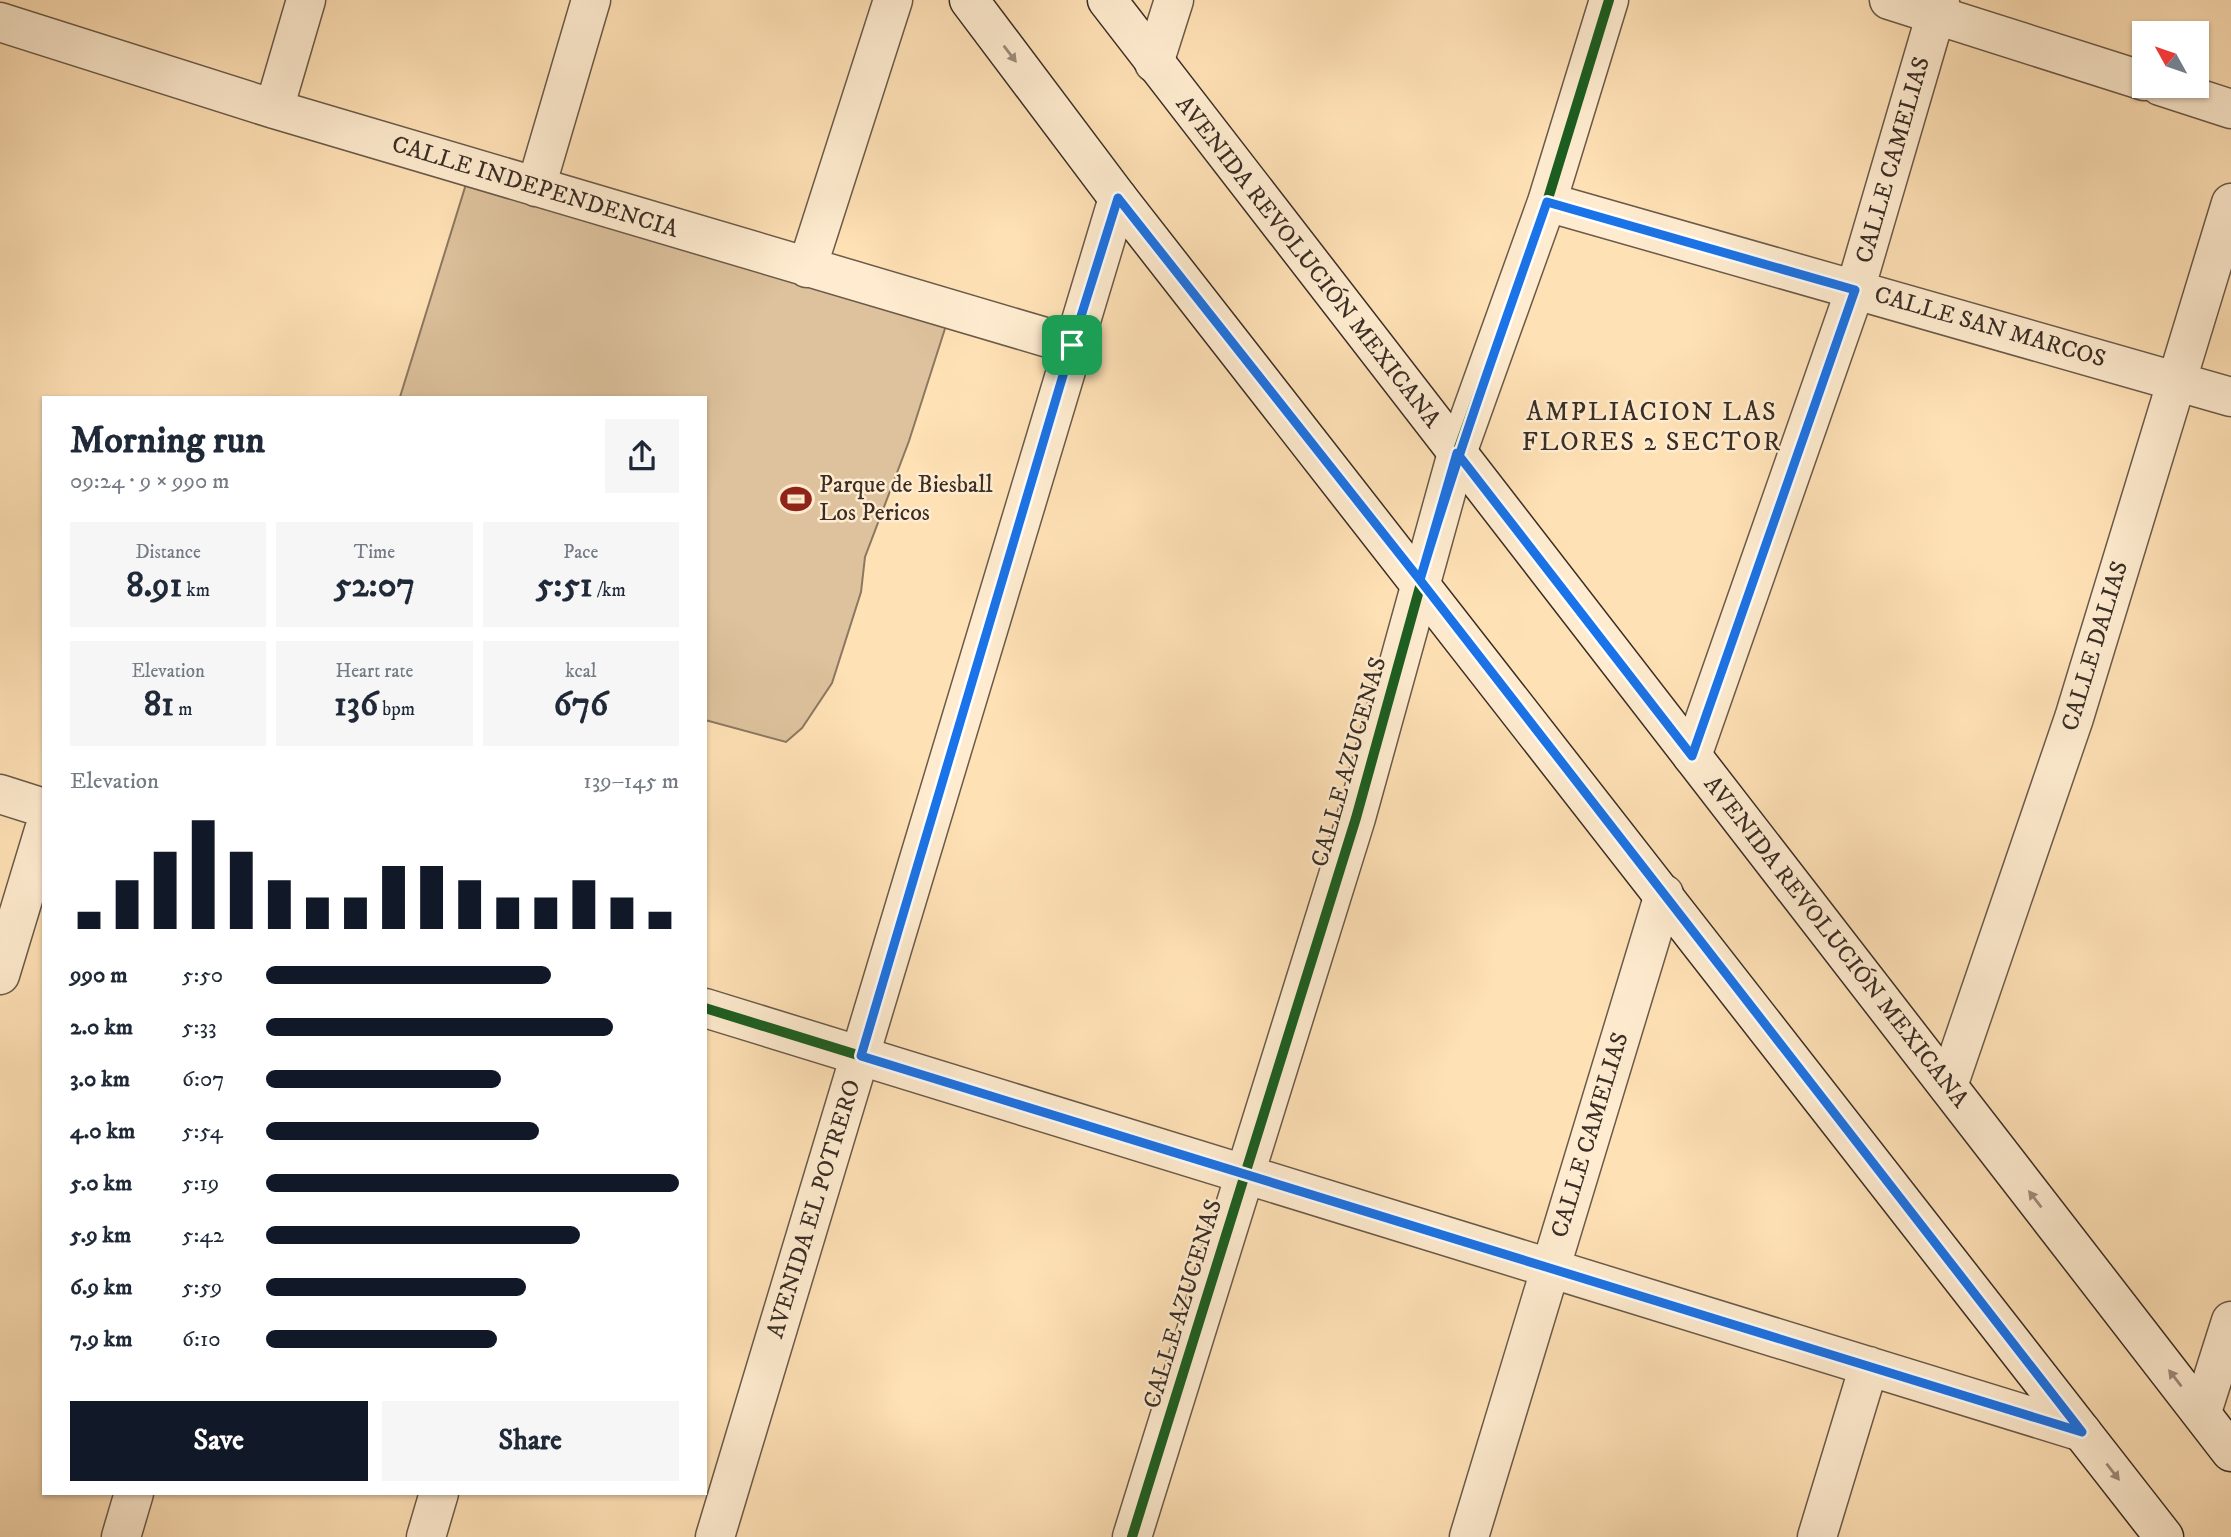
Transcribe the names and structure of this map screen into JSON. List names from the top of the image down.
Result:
{
  "streets": {
    "street": [
      "CALLE CAMELIAS",
      "CALLE INDEPENDENCIA",
      "AVENIDA REVOLUCIÓN MEXICANA",
      "CALLE SAN MARCOS",
      "CALLE DALIAS",
      "CALLE AZUCENAS",
      "AVENIDA EL POTRERO"
    ]
  },
  "crossings": [
    ["CALLE CAMELIAS", "AVENIDA REVOLUCIÓN MEXICANA"],
    ["CALLE CAMELIAS", "CALLE SAN MARCOS"],
    ["CALLE INDEPENDENCIA", "AVENIDA EL POTRERO"],
    ["AVENIDA REVOLUCIÓN MEXICANA", "CALLE DALIAS"],
    ["AVENIDA REVOLUCIÓN MEXICANA", "CALLE AZUCENAS"],
    ["CALLE SAN MARCOS", "CALLE DALIAS"],
    ["CALLE SAN MARCOS", "CALLE AZUCENAS"]
  ],
  "districts": ["AMPLIACION LAS FLORES 2 SECTOR"],
  "places": {
    "sports": ["Parque de Biesball Los Pericos"]
  },
  "north": "top left",
  "page": {
    "heading": ["Morning run", "09:24 · 9 × 990 m"],
    "stats": [
      ["Distance", "8.91 km"],
      ["Time", "52:07"],
      ["Pace", "5:51 /km"],
      ["Elevation", "81 m"],
      ["Heart rate", "136 bpm"],
      ["kcal", "676"]
    ],
    "chart": ["Elevation", "139–145 m"],
    "list": [
      {
        "name": "990 m",
        "note": "5:50"
      },
      {
        "name": "2.0 km",
        "note": "5:33"
      },
      {
        "name": "3.0 km",
        "note": "6:07"
      },
      {
        "name": "4.0 km",
        "note": "5:54"
      },
      {
        "name": "5.0 km",
        "note": "5:19"
      },
      {
        "name": "5.9 km",
        "note": "5:42"
      },
      {
        "name": "6.9 km",
        "note": "5:59"
      },
      {
        "name": "7.9 km",
        "note": "6:10"
      }
    ],
    "buttons": ["Save", "Share"]
  }
}
